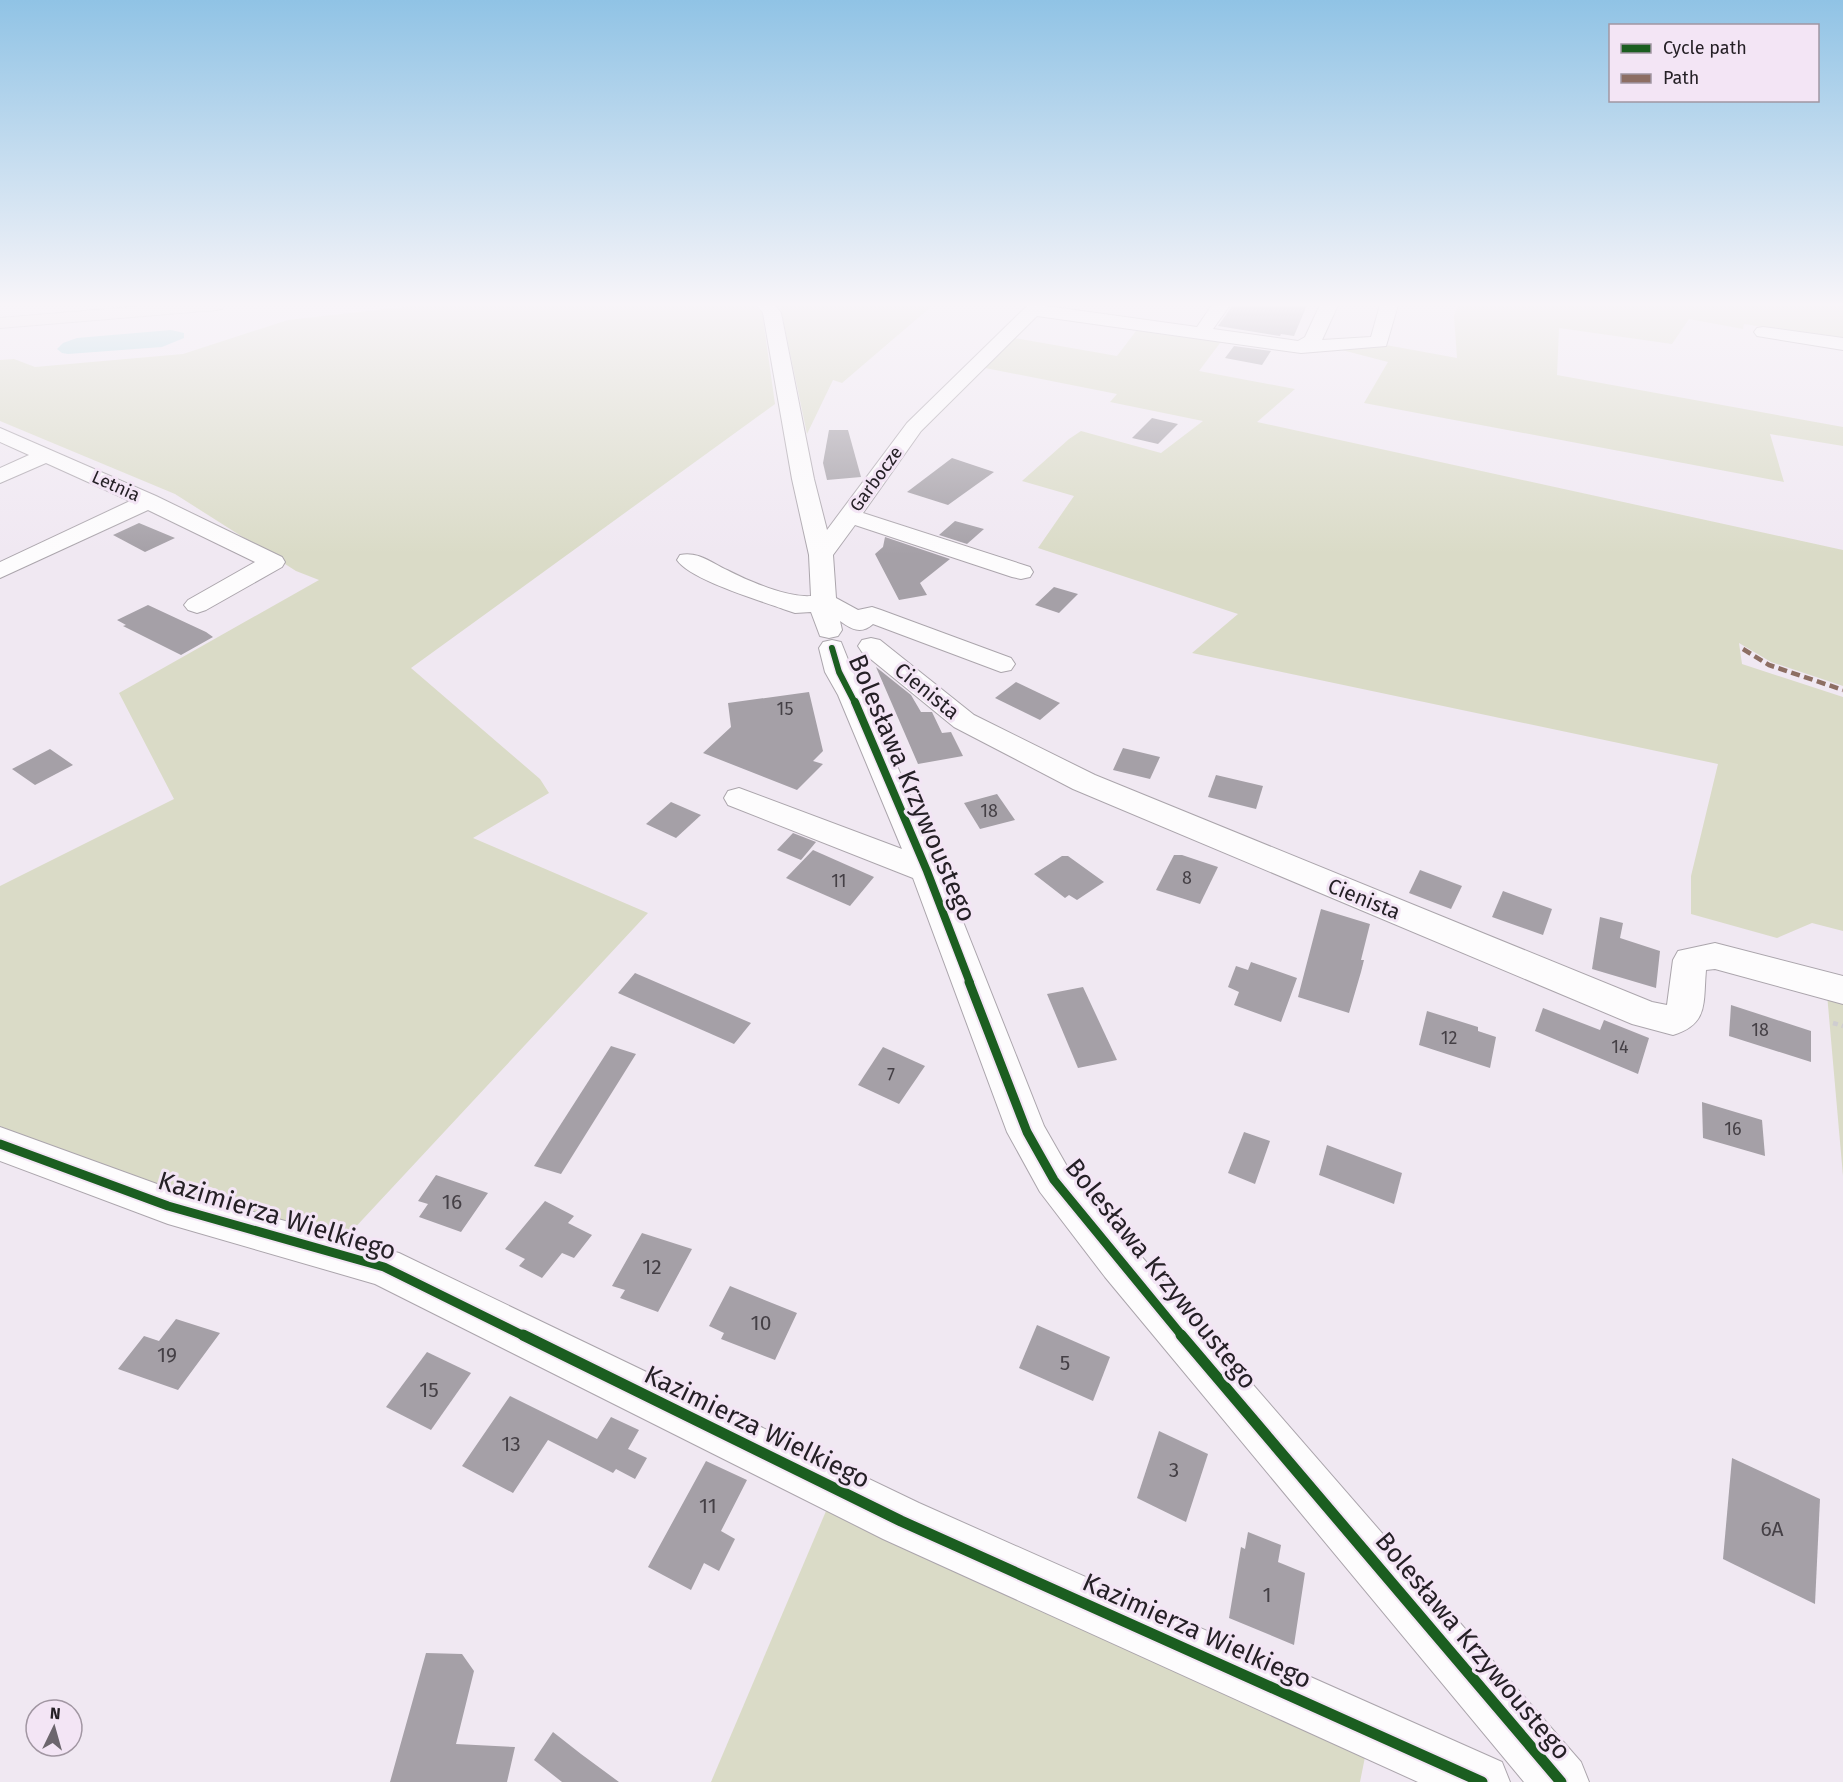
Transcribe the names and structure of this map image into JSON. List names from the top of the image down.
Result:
{
  "streets": {
    "street": [
      "Garbocze",
      "Letnia",
      "Cienista",
      "Bolesława Krzywoustego",
      "Kazimierza Wielkiego"
    ]
  },
  "crossings": [
    ["Garbocze", "Bolesława Krzywoustego"],
    ["Cienista", "Bolesława Krzywoustego"]
  ],
  "house_numbers": [
    "15",
    "18",
    "8",
    "11",
    "18",
    "12",
    "14",
    "7",
    "16",
    "16",
    "12",
    "10",
    "19",
    "5",
    "15",
    "13",
    "3",
    "11",
    "6A",
    "1"
  ],
  "legend": ["Cycle path", "Path"],
  "north": "top"
}
